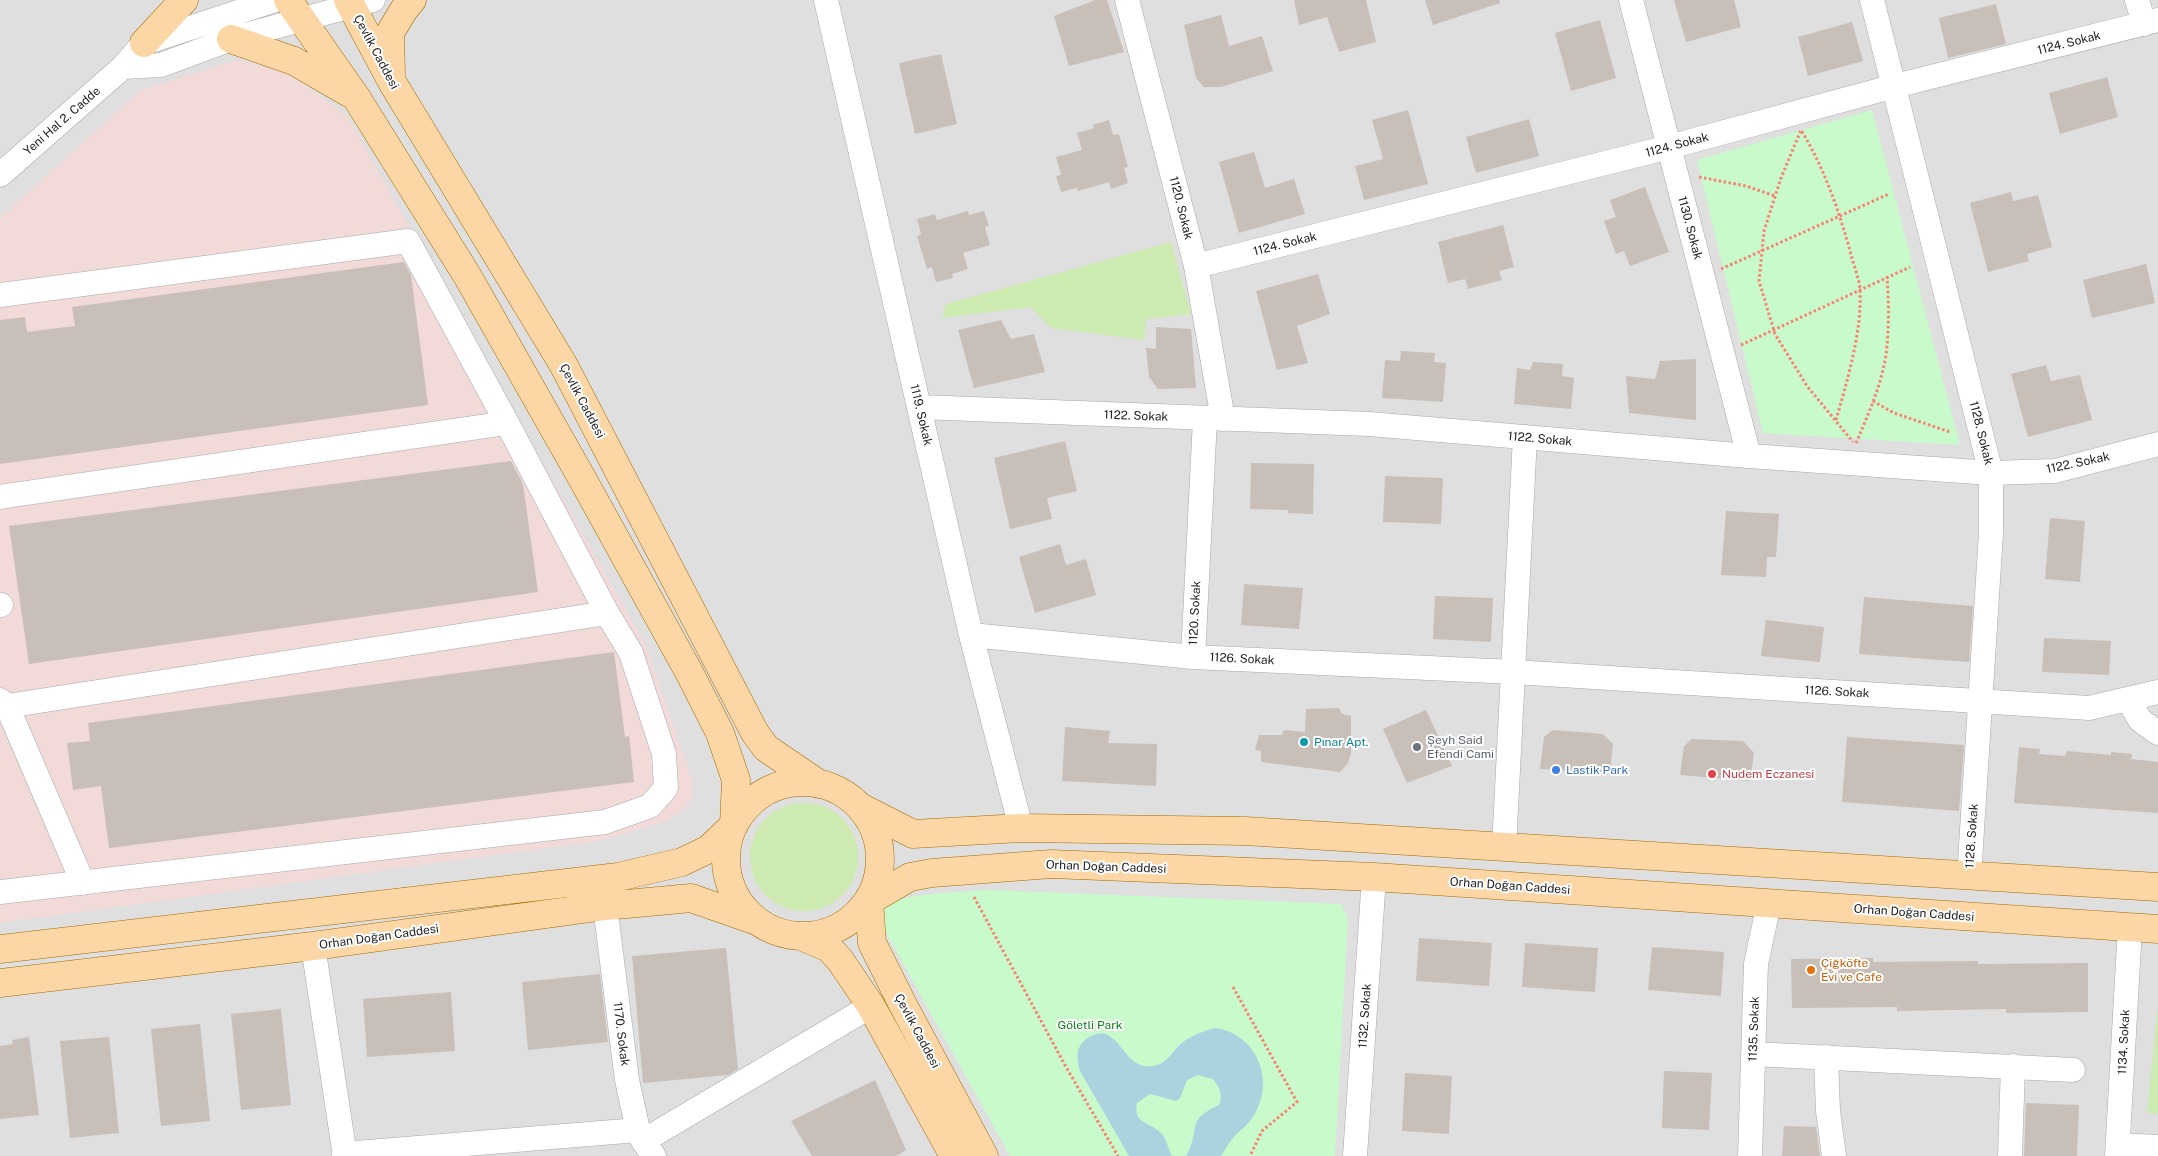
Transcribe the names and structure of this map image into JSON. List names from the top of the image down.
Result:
{
  "streets": {
    "main road": ["Çevlik Caddesi", "Orhan Doğan Caddesi"],
    "street": [
      "1124. Sokak",
      "Yeni Hal 2. Cadde",
      "1120. Sokak",
      "1130. Sokak",
      "1119. Sokak",
      "1122. Sokak",
      "1128. Sokak",
      "1126. Sokak",
      "1132. Sokak",
      "1135. Sokak",
      "1170. Sokak",
      "1134. Sokak"
    ]
  },
  "crossings": [
    ["1124. Sokak", "1120. Sokak"],
    ["1124. Sokak", "1130. Sokak"],
    ["1124. Sokak", "1128. Sokak"],
    ["Çevlik Caddesi", "Orhan Doğan Caddesi"],
    ["1120. Sokak", "1122. Sokak"],
    ["1120. Sokak", "1126. Sokak"],
    ["1130. Sokak", "1122. Sokak"],
    ["1119. Sokak", "1122. Sokak"],
    ["1119. Sokak", "1126. Sokak"],
    ["1122. Sokak", "1128. Sokak"],
    ["1128. Sokak", "1126. Sokak"],
    ["Orhan Doğan Caddesi", "1132. Sokak"],
    ["Orhan Doğan Caddesi", "1135. Sokak"],
    ["Orhan Doğan Caddesi", "1170. Sokak"],
    ["Orhan Doğan Caddesi", "1134. Sokak"]
  ],
  "parks": ["Göletli Park"],
  "places": [
    "Pınar Apt.",
    "Şeyh Said Efendi Cami",
    "Lastik Park",
    "Nudem Eczanesi",
    "Çiğköfte Evi ve Cafe"
  ]
}
